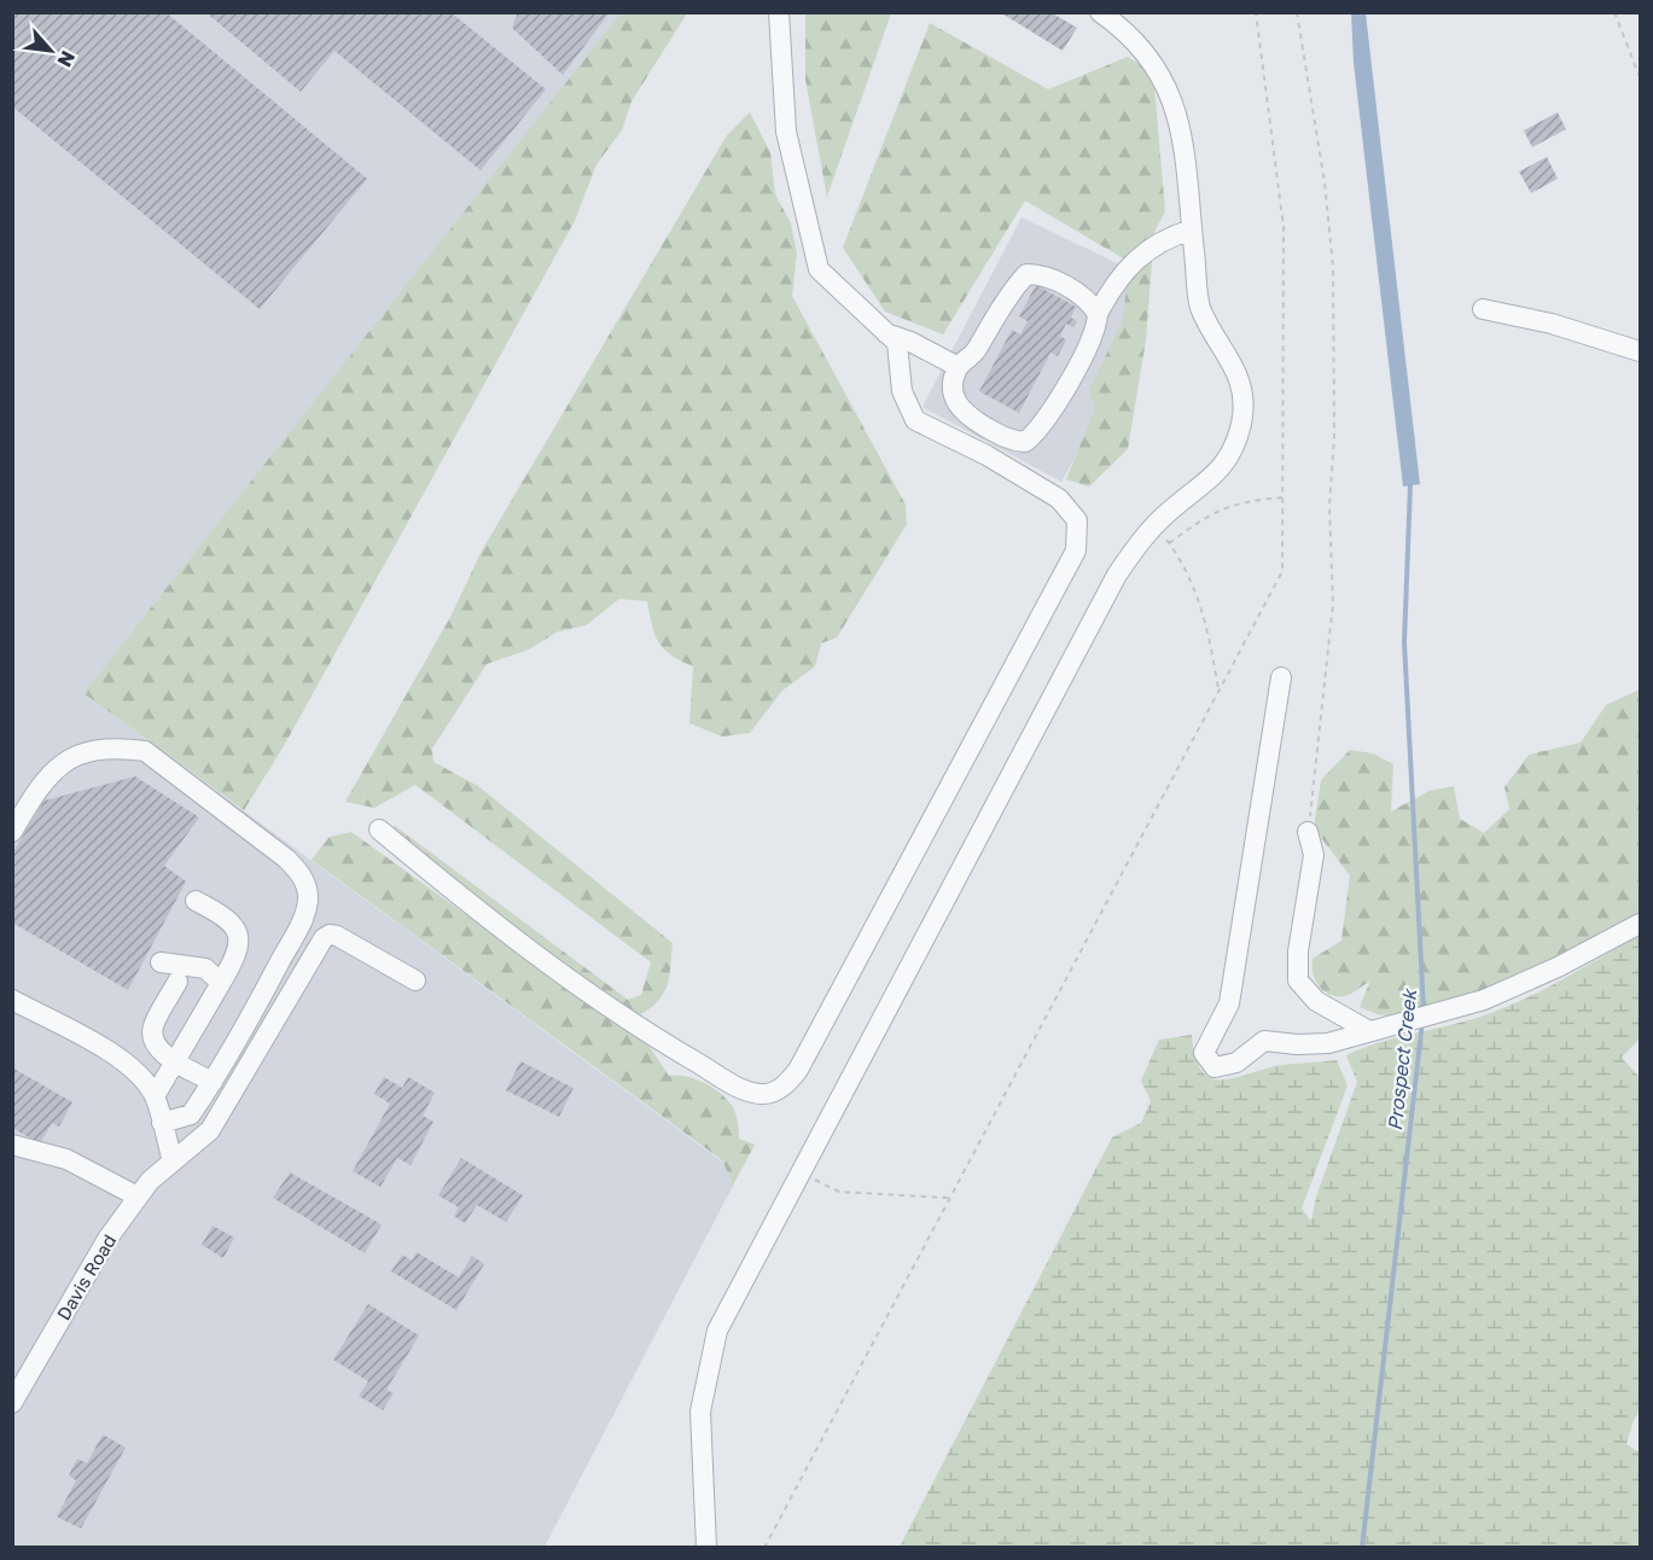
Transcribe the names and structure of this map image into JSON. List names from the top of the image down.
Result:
{
  "streets": {
    "street": ["Davis Road"]
  },
  "water": ["Prospect Creek"],
  "north": "bottom right"
}
